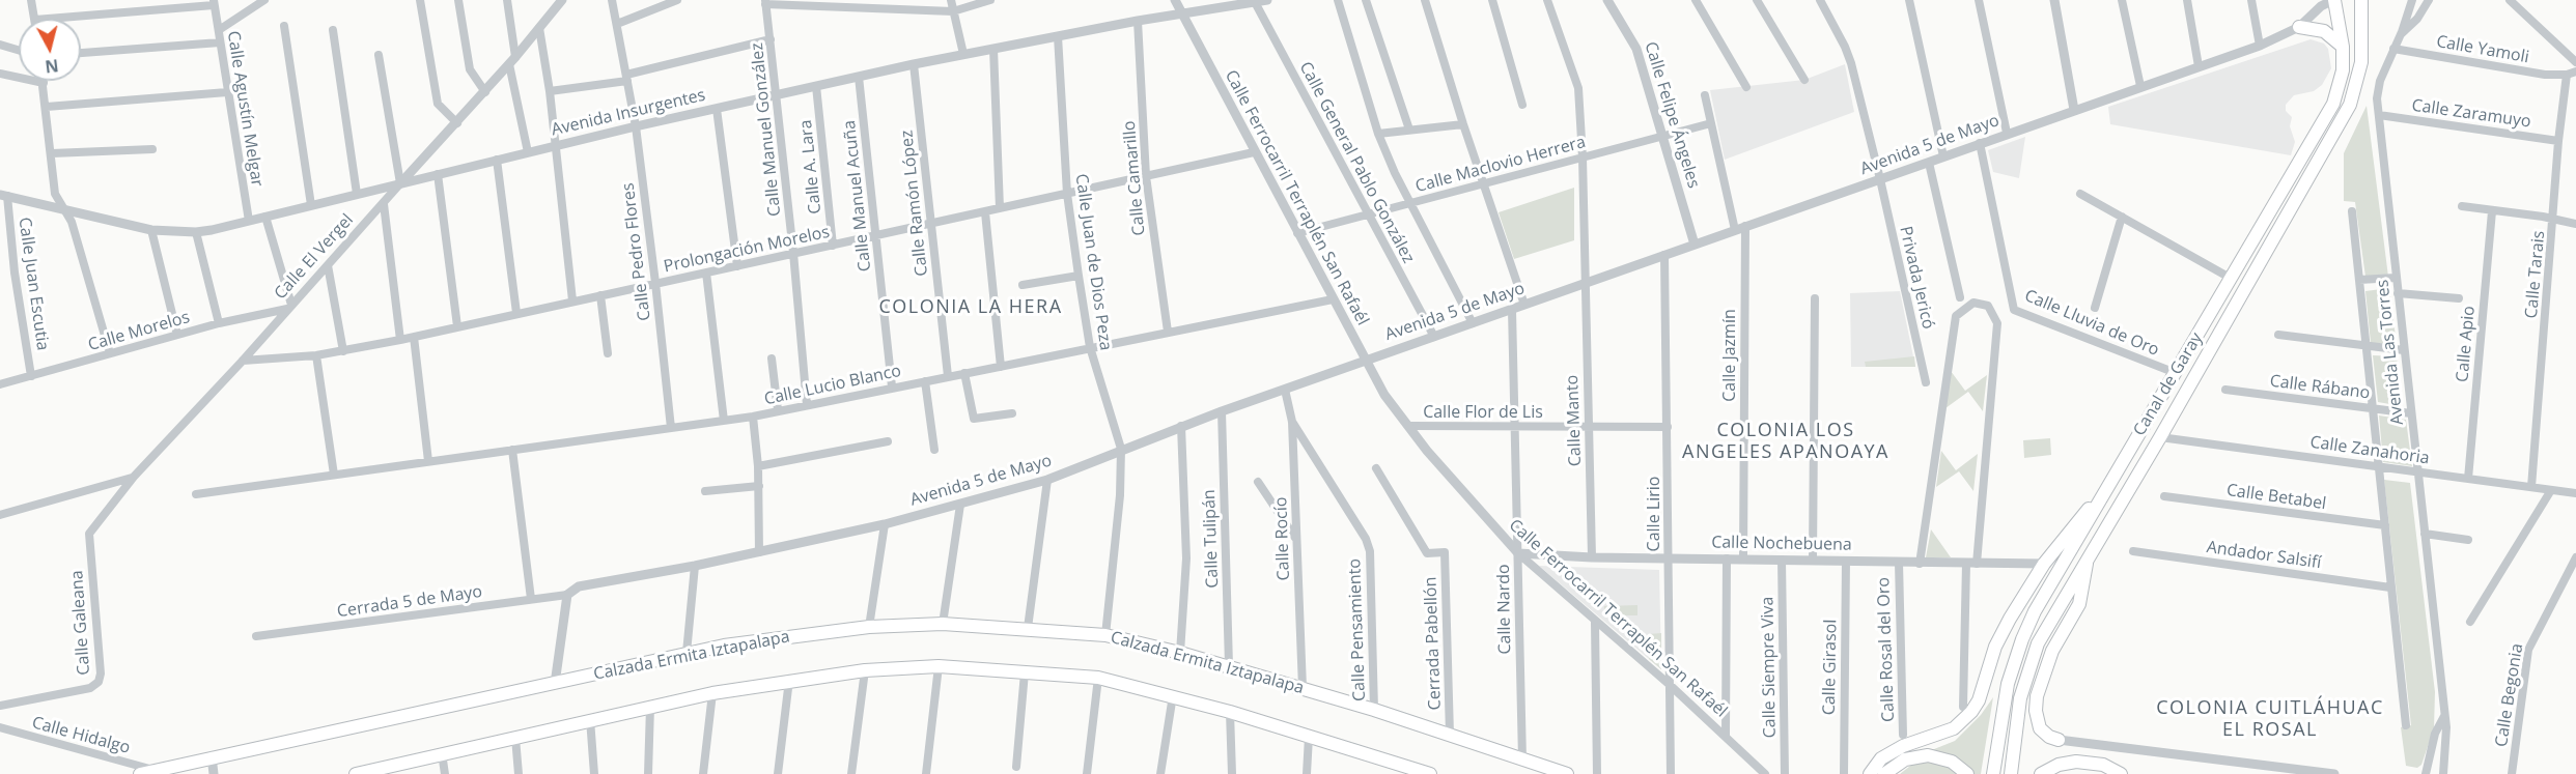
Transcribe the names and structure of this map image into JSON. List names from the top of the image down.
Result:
{
  "streets": {
    "main road": ["Canal de Garay", "Calzada Ermita Iztapalapa"],
    "street": [
      "Calle Yamoli",
      "Calle Agustín Melgar",
      "Avenida Insurgentes",
      "Calle Zaramuyo",
      "Calle Felipe Ángeles",
      "Calle Manuel González",
      "Avenida 5 de Mayo",
      "Calle General Pablo González",
      "Calle Maclovio Herrera",
      "Calle A. Lara",
      "Calle Camarillo",
      "Calle Manuel Acuña",
      "Calle Ferrocarril Terraplén San Rafaél",
      "Calle Ramón López",
      "Prolongación Morelos",
      "Calle Pedro Flores",
      "Calle El Vergel",
      "Calle Juan de Dios Peza",
      "Calle Tarais",
      "Privada Jericó",
      "Calle Juan Escutia",
      "Calle Lluvia de Oro",
      "Calle Morelos",
      "Calle Apio",
      "Avenida Las Torres",
      "Calle Jazmín",
      "Calle Lucio Blanco",
      "Calle Rábano",
      "Calle Flor de Lis",
      "Calle Manto",
      "Calle Zanahoria",
      "Calle Betabel",
      "Calle Lirio",
      "Calle Tulipán",
      "Calle Rocío",
      "Calle Nochebuena",
      "Andador Salsifí",
      "Cerrada 5 de Mayo",
      "Calle Nardo",
      "Calle Galeana",
      "Calle Pensamiento",
      "Cerrada Pabellón",
      "Calle Rosal del Oro",
      "Calle Siempre Viva",
      "Calle Girasol",
      "Calle Begonia",
      "Calle Hidalgo"
    ]
  },
  "crossings": [
    ["Calle Yamoli", "Calle Tarais"],
    ["Calle Yamoli", "Avenida Las Torres"],
    ["Calle Agustín Melgar", "Avenida Insurgentes"],
    ["Avenida Insurgentes", "Calle Manuel González"],
    ["Avenida Insurgentes", "Calle General Pablo González"],
    ["Avenida Insurgentes", "Calle A. Lara"],
    ["Avenida Insurgentes", "Calle Camarillo"],
    ["Avenida Insurgentes", "Calle Manuel Acuña"],
    ["Avenida Insurgentes", "Calle Ferrocarril Terraplén San Rafaél"],
    ["Avenida Insurgentes", "Calle Ramón López"],
    ["Avenida Insurgentes", "Calle Pedro Flores"],
    ["Avenida Insurgentes", "Calle El Vergel"],
    ["Avenida Insurgentes", "Calle Juan de Dios Peza"],
    ["Avenida Insurgentes", "Calle Juan Escutia"],
    ["Calle Zaramuyo", "Calle Tarais"],
    ["Calle Zaramuyo", "Avenida Las Torres"],
    ["Calle Felipe Ángeles", "Avenida 5 de Mayo"],
    ["Calle Felipe Ángeles", "Calle Maclovio Herrera"],
    ["Calle Manuel González", "Prolongación Morelos"],
    ["Calle Manuel González", "Calle Lucio Blanco"],
    ["Avenida 5 de Mayo", "Calle General Pablo González"],
    ["Avenida 5 de Mayo", "Calle Ferrocarril Terraplén San Rafaél"],
    ["Avenida 5 de Mayo", "Calle Juan de Dios Peza"],
    ["Avenida 5 de Mayo", "Privada Jericó"],
    ["Avenida 5 de Mayo", "Calle Lluvia de Oro"],
    ["Avenida 5 de Mayo", "Calle Jazmín"],
    ["Avenida 5 de Mayo", "Canal de Garay"],
    ["Avenida 5 de Mayo", "Calle Manto"],
    ["Avenida 5 de Mayo", "Calle Lirio"],
    ["Avenida 5 de Mayo", "Calle Tulipán"],
    ["Avenida 5 de Mayo", "Calle Rocío"],
    ["Avenida 5 de Mayo", "Cerrada 5 de Mayo"],
    ["Avenida 5 de Mayo", "Calle Nardo"],
    ["Calle General Pablo González", "Calle Maclovio Herrera"],
    ["Calle Maclovio Herrera", "Calle Ferrocarril Terraplén San Rafaél"],
    ["Calle Maclovio Herrera", "Calle Manto"],
    ["Calle A. Lara", "Prolongación Morelos"],
    ["Calle Camarillo", "Prolongación Morelos"],
    ["Calle Camarillo", "Calle Lucio Blanco"],
    ["Calle Manuel Acuña", "Prolongación Morelos"],
    ["Calle Manuel Acuña", "Calle Lucio Blanco"],
    ["Calle Ferrocarril Terraplén San Rafaél", "Prolongación Morelos"],
    ["Calle Ferrocarril Terraplén San Rafaél", "Calle Lucio Blanco"],
    ["Calle Ferrocarril Terraplén San Rafaél", "Calle Flor de Lis"],
    ["Calle Ferrocarril Terraplén San Rafaél", "Calle Lirio"],
    ["Calle Ferrocarril Terraplén San Rafaél", "Calle Nochebuena"],
    ["Calle Ferrocarril Terraplén San Rafaél", "Calle Nardo"],
    ["Calle Ramón López", "Prolongación Morelos"],
    ["Calle Ramón López", "Calle Lucio Blanco"],
    ["Prolongación Morelos", "Calle Pedro Flores"],
    ["Prolongación Morelos", "Calle El Vergel"],
    ["Prolongación Morelos", "Calle Juan de Dios Peza"],
    ["Calle Pedro Flores", "Calle Lucio Blanco"],
    ["Calle El Vergel", "Calle Morelos"],
    ["Calle El Vergel", "Calle Galeana"],
    ["Calle Juan de Dios Peza", "Calle Lucio Blanco"],
    ["Calle Juan de Dios Peza", "Calzada Ermita Iztapalapa"],
    ["Calle Tarais", "Calle Zanahoria"],
    ["Calle Juan Escutia", "Calle Morelos"],
    ["Calle Lluvia de Oro", "Canal de Garay"],
    ["Calle Apio", "Calle Zanahoria"],
    ["Avenida Las Torres", "Calle Rábano"],
    ["Avenida Las Torres", "Calle Zanahoria"],
    ["Calle Jazmín", "Calle Nochebuena"],
    ["Canal de Garay", "Calle Zanahoria"],
    ["Calle Flor de Lis", "Calle Manto"],
    ["Calle Flor de Lis", "Calle Lirio"],
    ["Calle Flor de Lis", "Calle Nardo"],
    ["Calle Manto", "Calle Nochebuena"],
    ["Calle Lirio", "Calle Nochebuena"],
    ["Calle Tulipán", "Calzada Ermita Iztapalapa"],
    ["Calle Rocío", "Calle Pensamiento"],
    ["Calle Rocío", "Calzada Ermita Iztapalapa"],
    ["Calle Nochebuena", "Calle Nardo"],
    ["Calle Nochebuena", "Calle Rosal del Oro"],
    ["Calle Nochebuena", "Calle Siempre Viva"],
    ["Calle Nochebuena", "Calle Girasol"],
    ["Calle Nardo", "Calzada Ermita Iztapalapa"],
    ["Calle Pensamiento", "Calzada Ermita Iztapalapa"],
    ["Cerrada Pabellón", "Calzada Ermita Iztapalapa"],
    ["Calzada Ermita Iztapalapa", "Calle Hidalgo"]
  ],
  "districts": ["COLONIA LA HERA", "COLONIA LOS ANGELES APANOAYA", "COLONIA CUITLÁHUAC EL ROSAL"],
  "north": "bottom"
}
